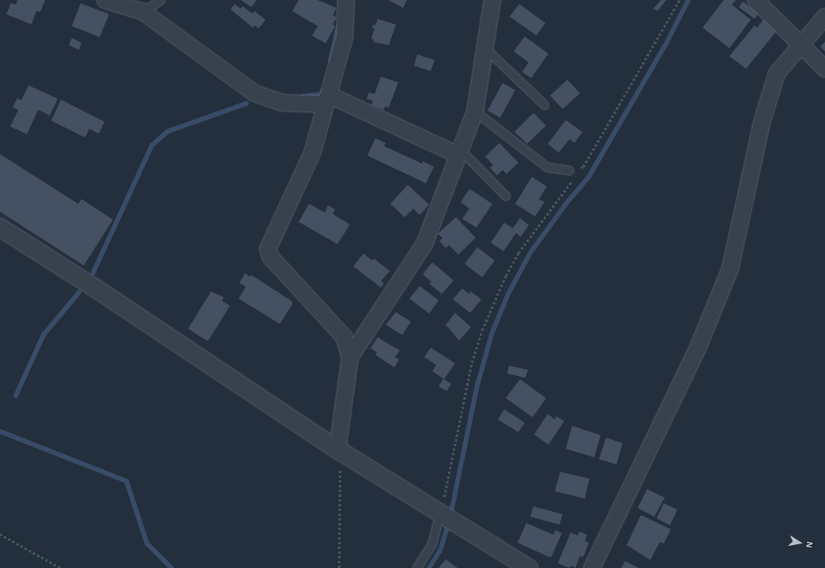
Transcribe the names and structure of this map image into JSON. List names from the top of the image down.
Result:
{
  "north": "right"
}
